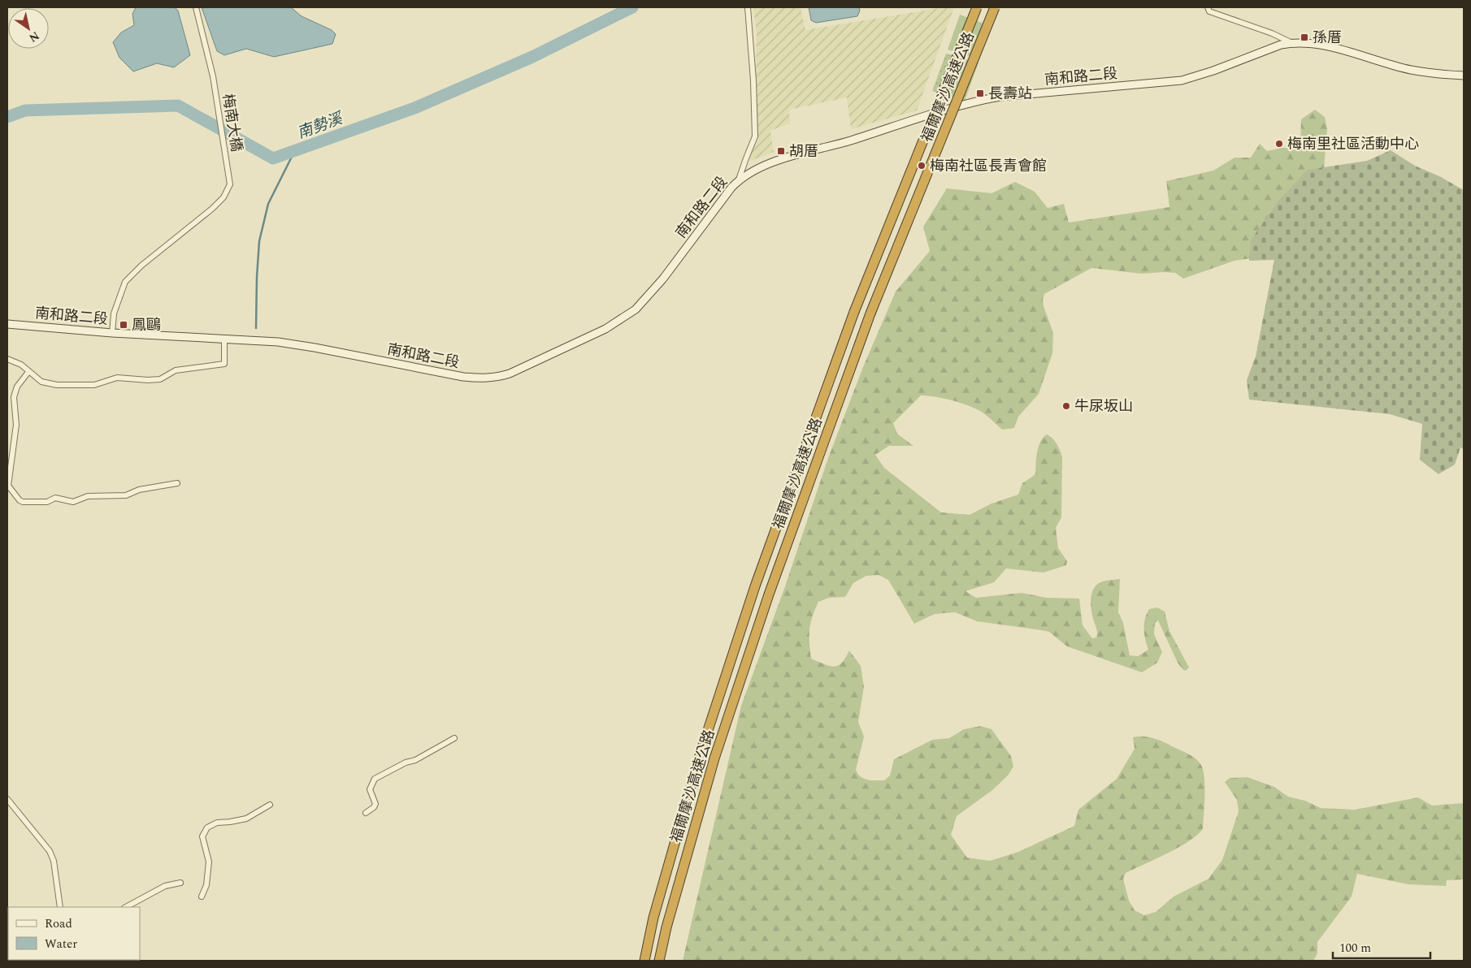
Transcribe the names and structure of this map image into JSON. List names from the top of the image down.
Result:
{
  "streets": {
    "highway": ["福爾摩沙高速公路"],
    "main road": ["南和路二段"],
    "street": ["梅南大橋"]
  },
  "crossings": [
    ["南和路二段", "梅南大橋"]
  ],
  "water": ["南勢溪"],
  "places": {
    "transit": [
      "孫厝",
      "長壽站",
      "胡厝",
      "鳳鷗"
    ],
    "other": ["梅南里社區活動中心", "梅南社區長青會館", "牛尿坂山"]
  },
  "legend": ["Road", "Water"],
  "scale_bar": "100 m",
  "north": "bottom right"
}
